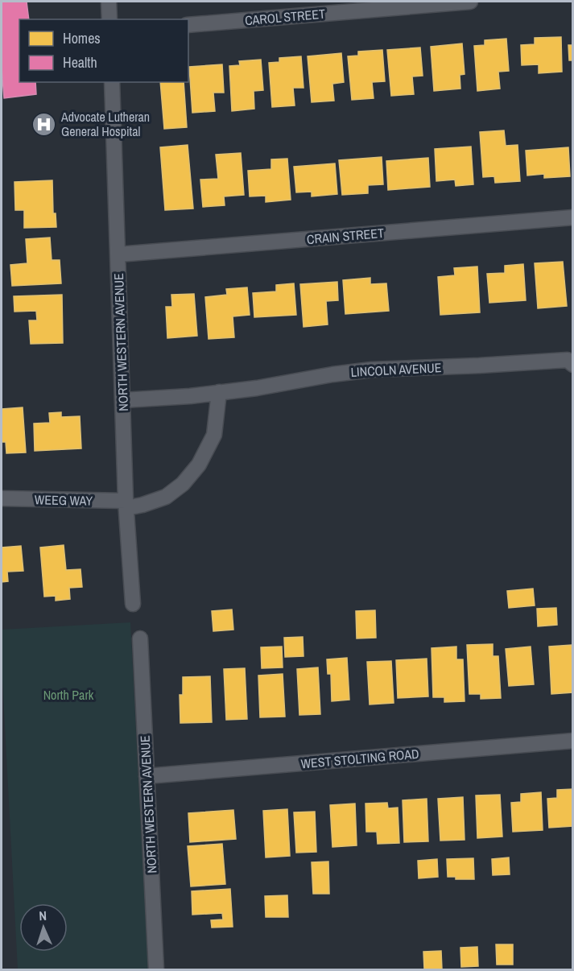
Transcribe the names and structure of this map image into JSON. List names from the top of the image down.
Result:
{
  "streets": {
    "street": [
      "CAROL STREET",
      "CRAIN STREET",
      "NORTH WESTERN AVENUE",
      "LINCOLN AVENUE",
      "WEEG WAY",
      "WEST STOLTING ROAD"
    ]
  },
  "crossings": [
    ["CRAIN STREET", "NORTH WESTERN AVENUE"],
    ["NORTH WESTERN AVENUE", "LINCOLN AVENUE"],
    ["NORTH WESTERN AVENUE", "WEEG WAY"],
    ["NORTH WESTERN AVENUE", "WEST STOLTING ROAD"]
  ],
  "parks": ["North Park"],
  "places": {
    "hospital": ["Advocate Lutheran General Hospital"]
  },
  "legend": ["Homes", "Health"],
  "north": "top"
}
